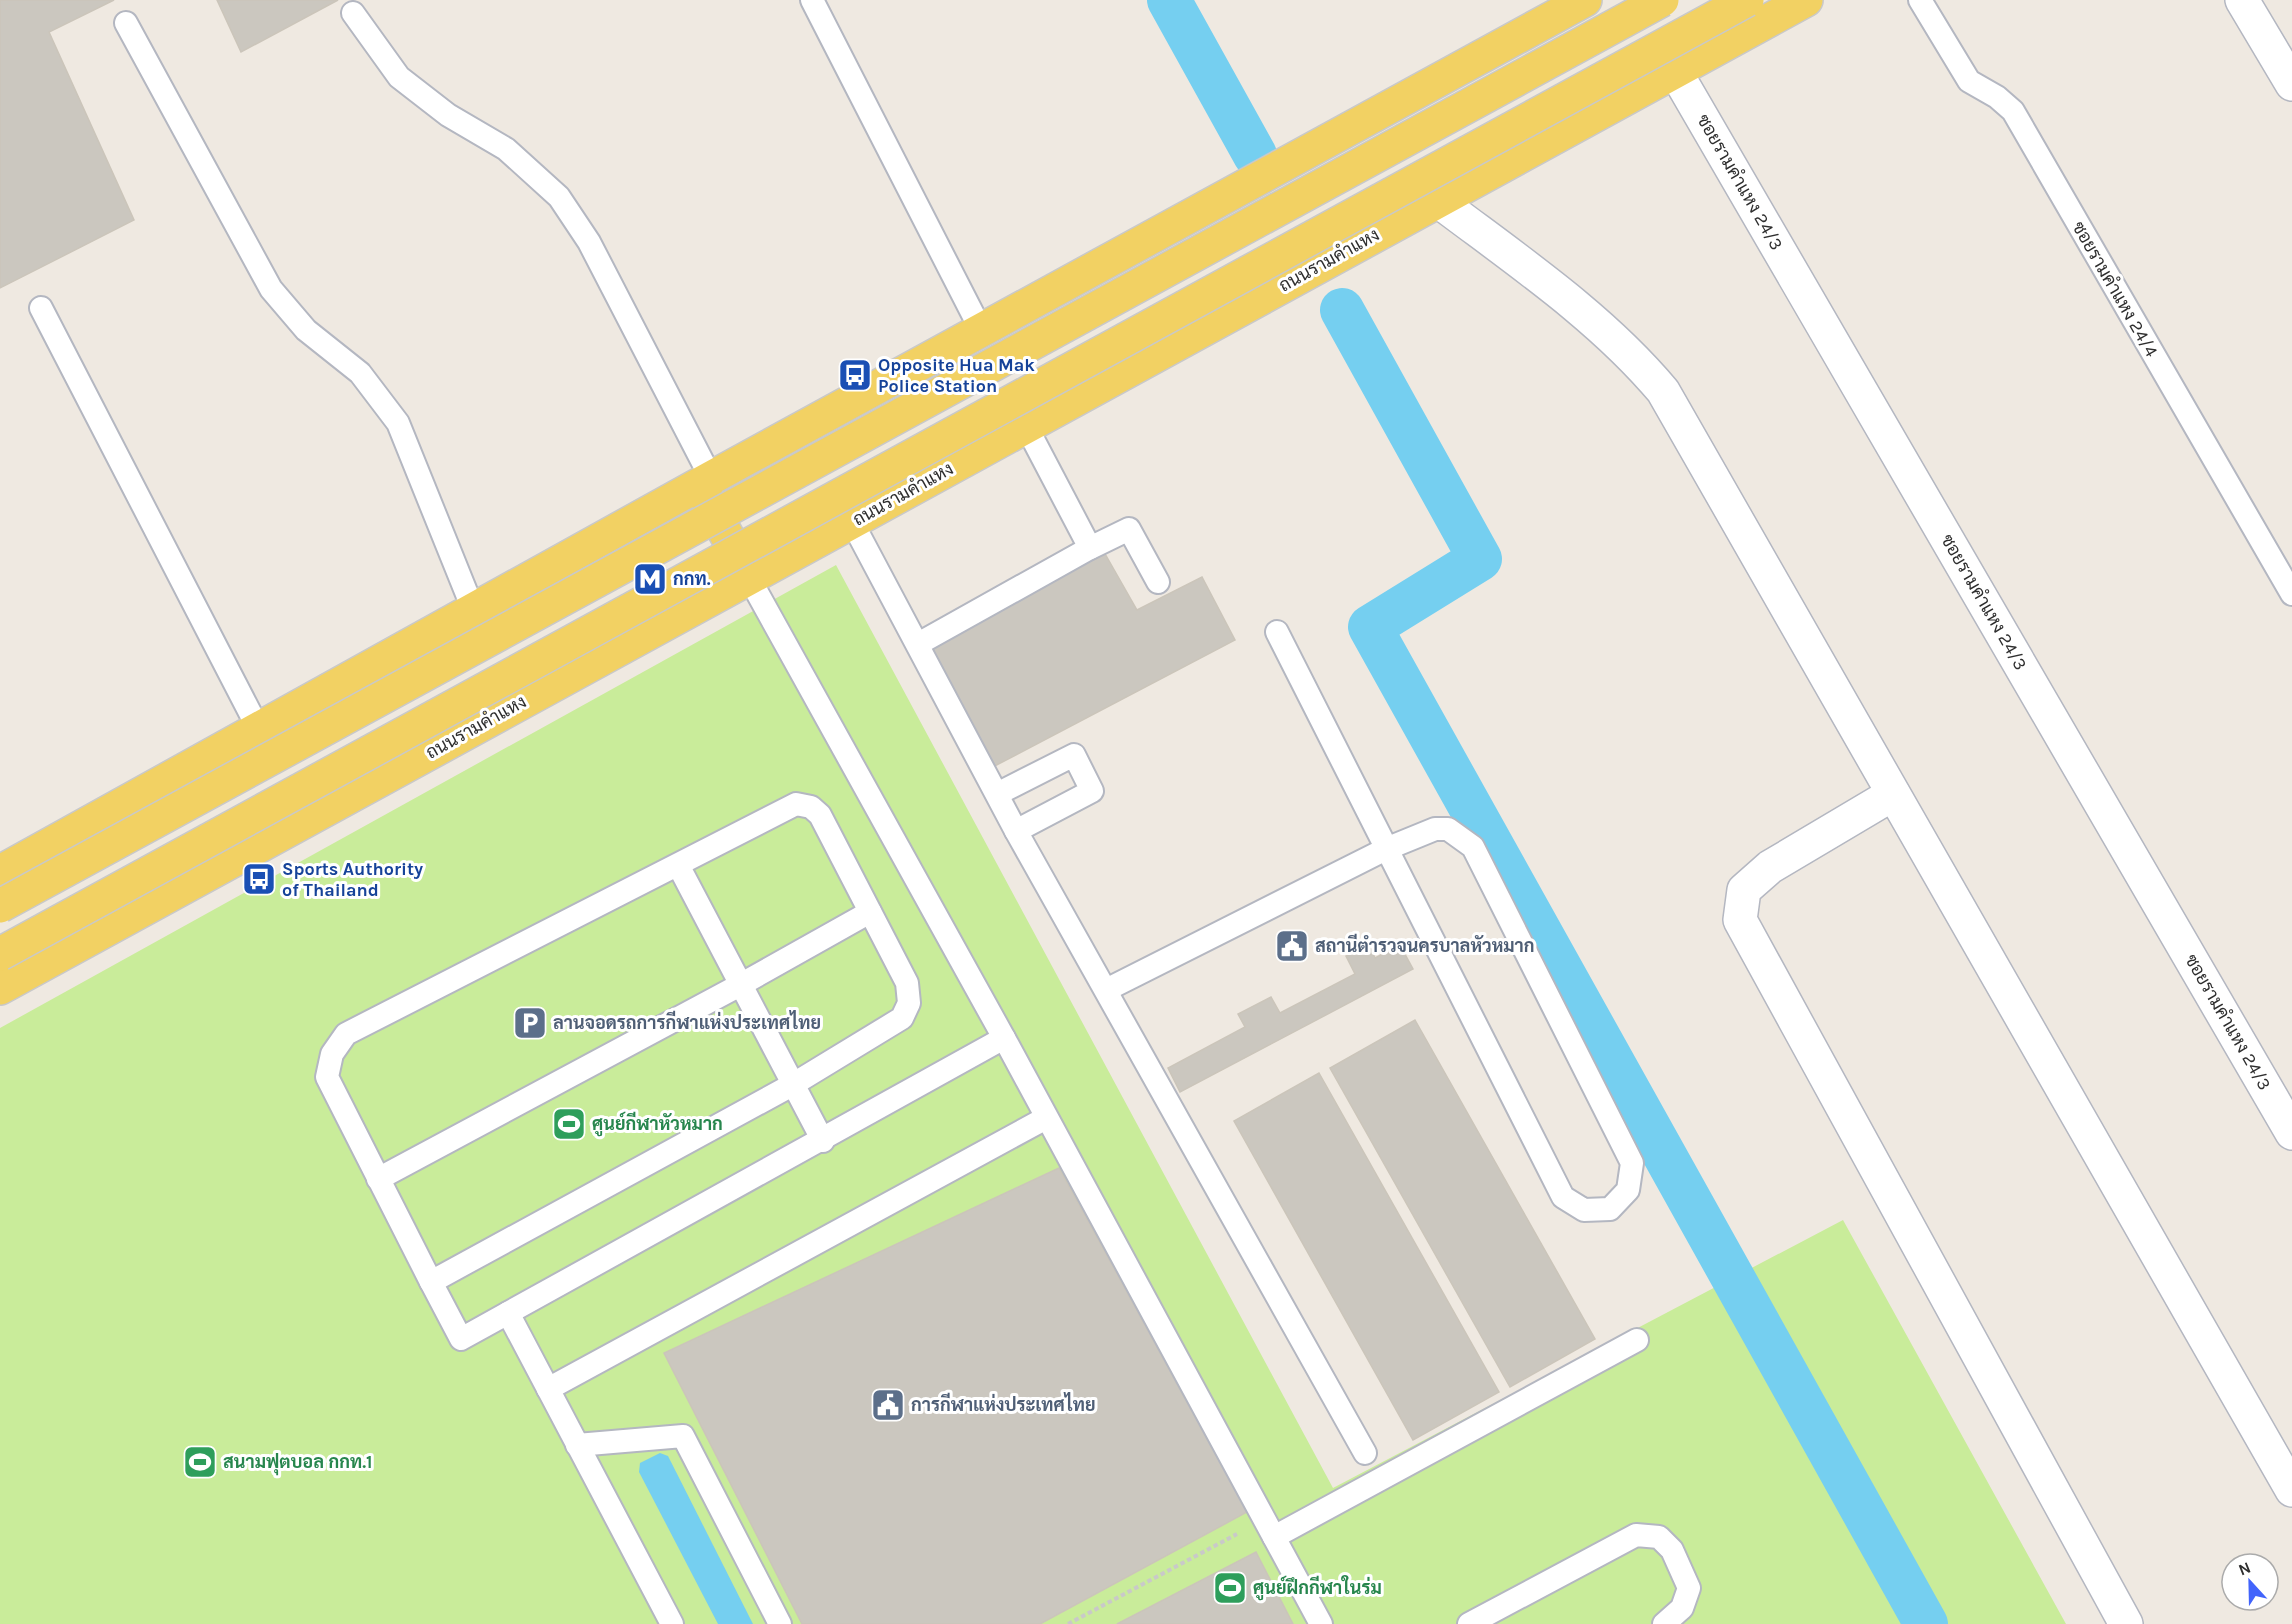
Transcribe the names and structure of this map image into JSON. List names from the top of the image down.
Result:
{
  "streets": {
    "main road": ["ถนนรามคำแหง"],
    "street": ["ซอยรามคำแหง 24/3"],
    "lane": ["ซอยรามคำแหง 24/4"]
  },
  "crossings": [
    ["ซอยรามคำแหง 24/3", "ถนนรามคำแหง"]
  ],
  "places": {
    "bus stop": ["Opposite Hua Mak Police Station", "Sports Authority of Thailand"],
    "metro station": ["กกท."],
    "public building": ["สถานีตำรวจนครบาลหัวหมาก", "การกีฬาแห่งประเทศไทย"],
    "parking": ["ลานจอดรถการกีฬาแห่งประเทศไทย"],
    "sports": ["ศูนย์กีฬาหัวหมาก", "สนามฟุตบอล กกท.1", "ศูนย์ฝึกกีฬาในร่ม"]
  },
  "north": "top"
}
